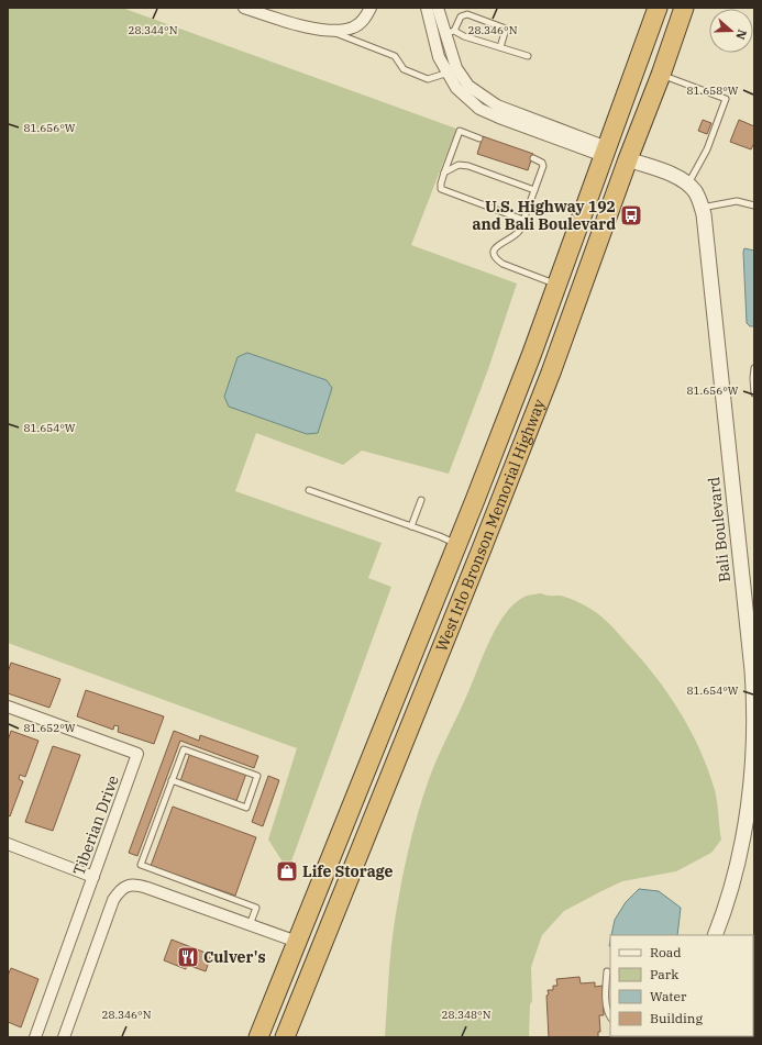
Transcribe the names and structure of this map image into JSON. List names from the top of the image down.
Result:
{
  "streets": {
    "highway": ["West Irlo Bronson Memorial Highway"],
    "street": ["Bali Boulevard", "Tiberian Drive"]
  },
  "crossings": [
    ["West Irlo Bronson Memorial Highway", "Bali Boulevard"]
  ],
  "places": {
    "bus stop": ["U.S. Highway 192 and Bali Boulevard"],
    "shop": ["Life Storage"],
    "restaurant": ["Culver's"]
  },
  "legend": [
    "Road",
    "Park",
    "Water",
    "Building"
  ],
  "north": "right",
  "coordinates": [
    "28.344°N",
    "28.346°N",
    "81.658°W",
    "81.656°W",
    "81.654°W",
    "81.652°W",
    "28.348°N"
  ]
}
